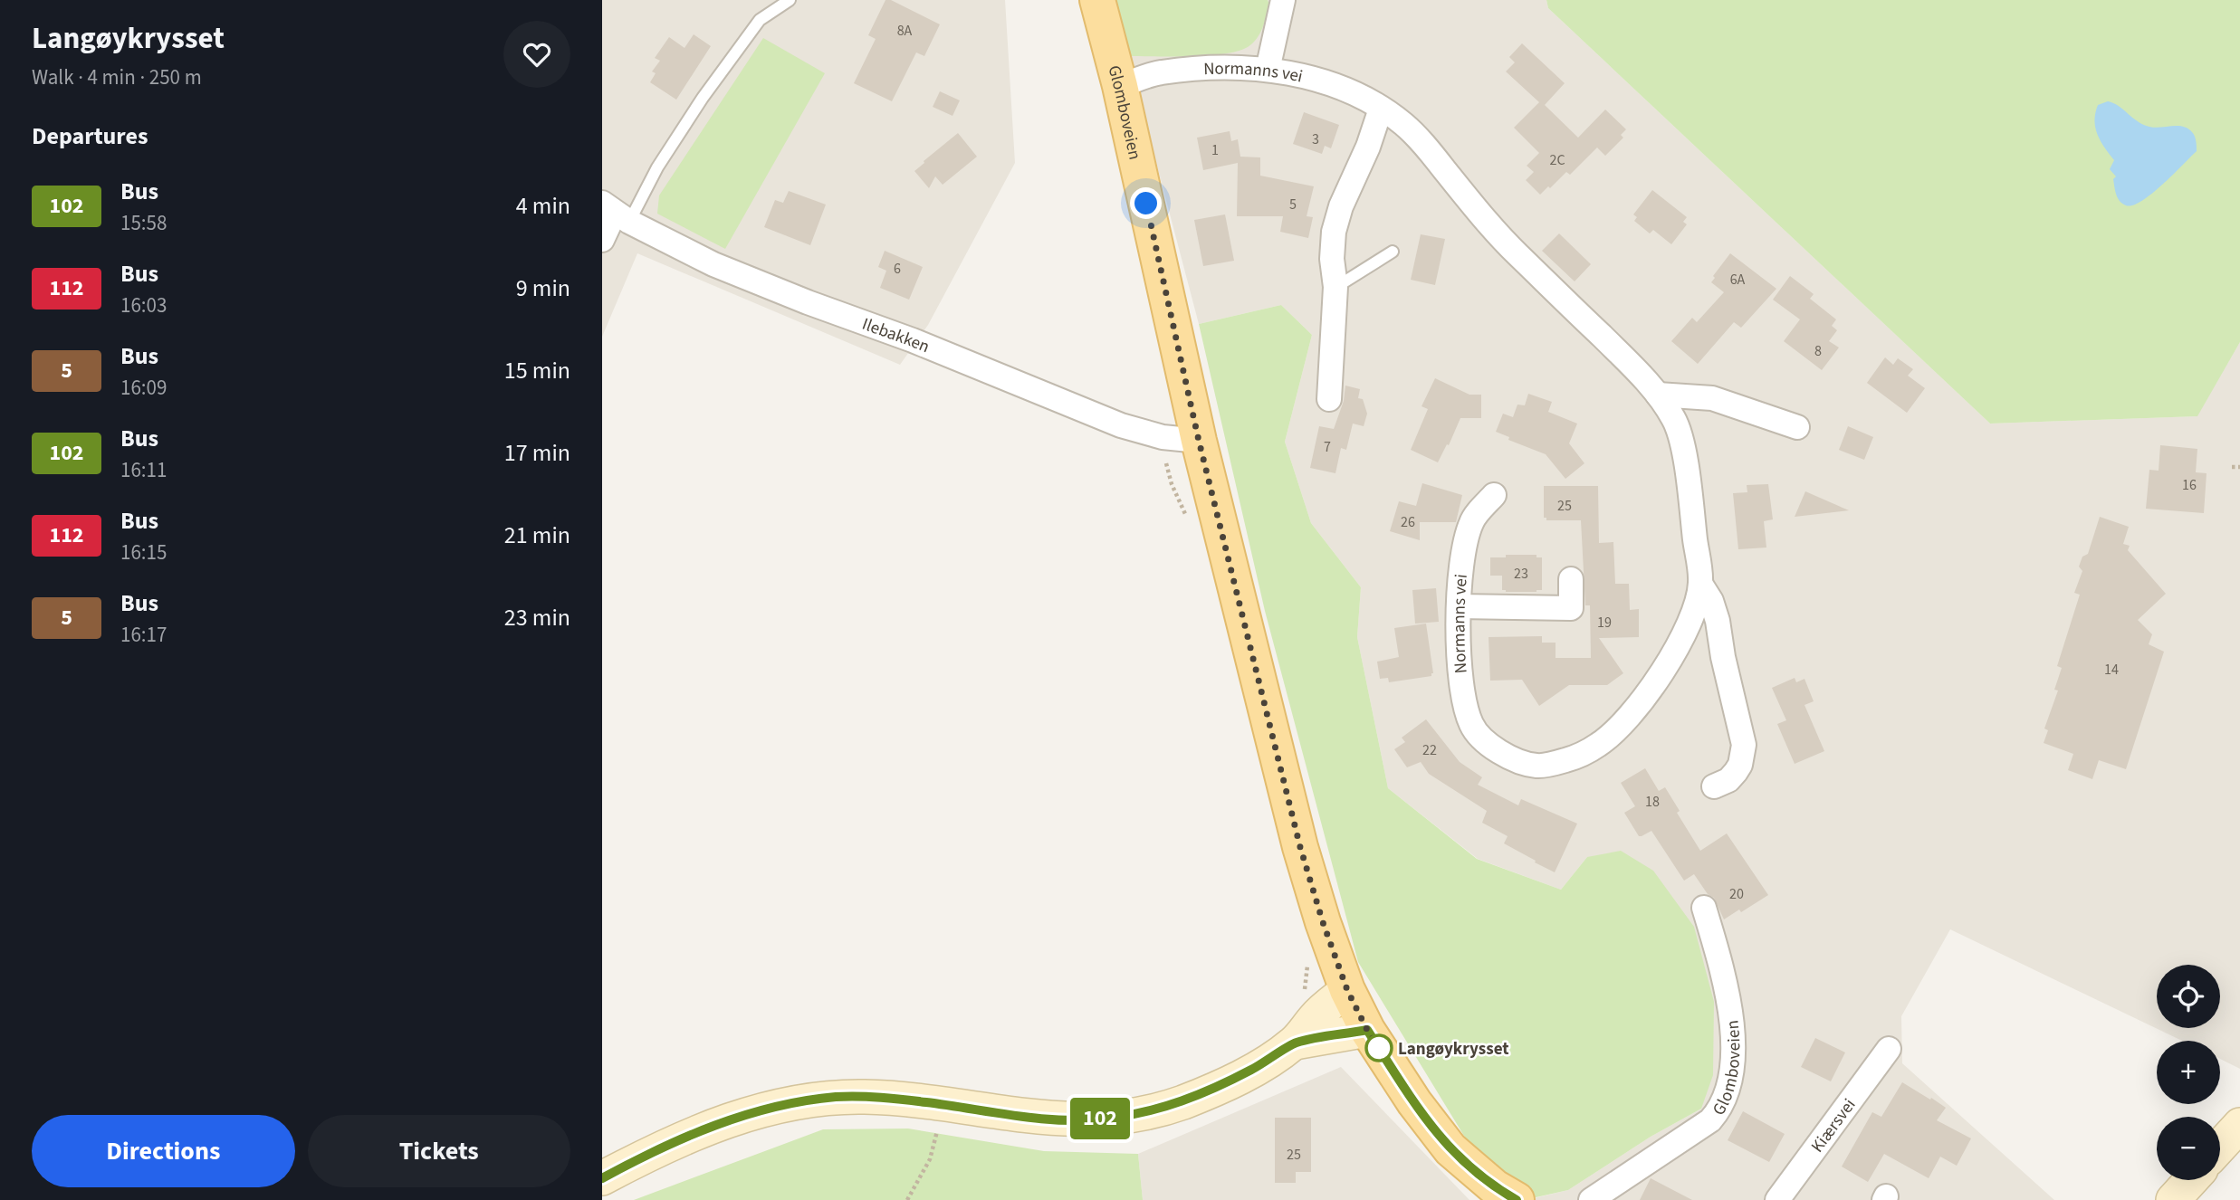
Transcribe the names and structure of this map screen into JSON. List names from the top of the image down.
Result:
{
  "streets": {
    "main road": ["Glomboveien"],
    "street": ["Normanns vei", "Ilebakken", "Kiærsvei"]
  },
  "crossings": [
    ["Normanns vei", "Glomboveien"],
    ["Glomboveien", "Ilebakken"]
  ],
  "places": ["Langøykrysset"],
  "lines": ["bus line 102"],
  "house_numbers": [
    "8A",
    "3",
    "1",
    "2C",
    "5",
    "6",
    "6A",
    "8",
    "7",
    "16",
    "25",
    "26",
    "23",
    "19",
    "14",
    "22",
    "18",
    "20",
    "25"
  ],
  "page": {
    "heading": [
      ["Langøykrysset", "Walk · 4 min · 250 m"],
      "Departures"
    ],
    "on_map": "102",
    "list": [
      {
        "mark": "102",
        "name": "Bus",
        "note": "15:58",
        "value": "4 min"
      },
      {
        "mark": "112",
        "name": "Bus",
        "note": "16:03",
        "value": "9 min"
      },
      {
        "mark": "5",
        "name": "Bus",
        "note": "16:09",
        "value": "15 min"
      },
      {
        "mark": "102",
        "name": "Bus",
        "note": "16:11",
        "value": "17 min"
      },
      {
        "mark": "112",
        "name": "Bus",
        "note": "16:15",
        "value": "21 min"
      },
      {
        "mark": "5",
        "name": "Bus",
        "note": "16:17",
        "value": "23 min"
      }
    ],
    "map_buttons": ["+", "−"],
    "buttons": ["Directions", "Tickets"]
  }
}
